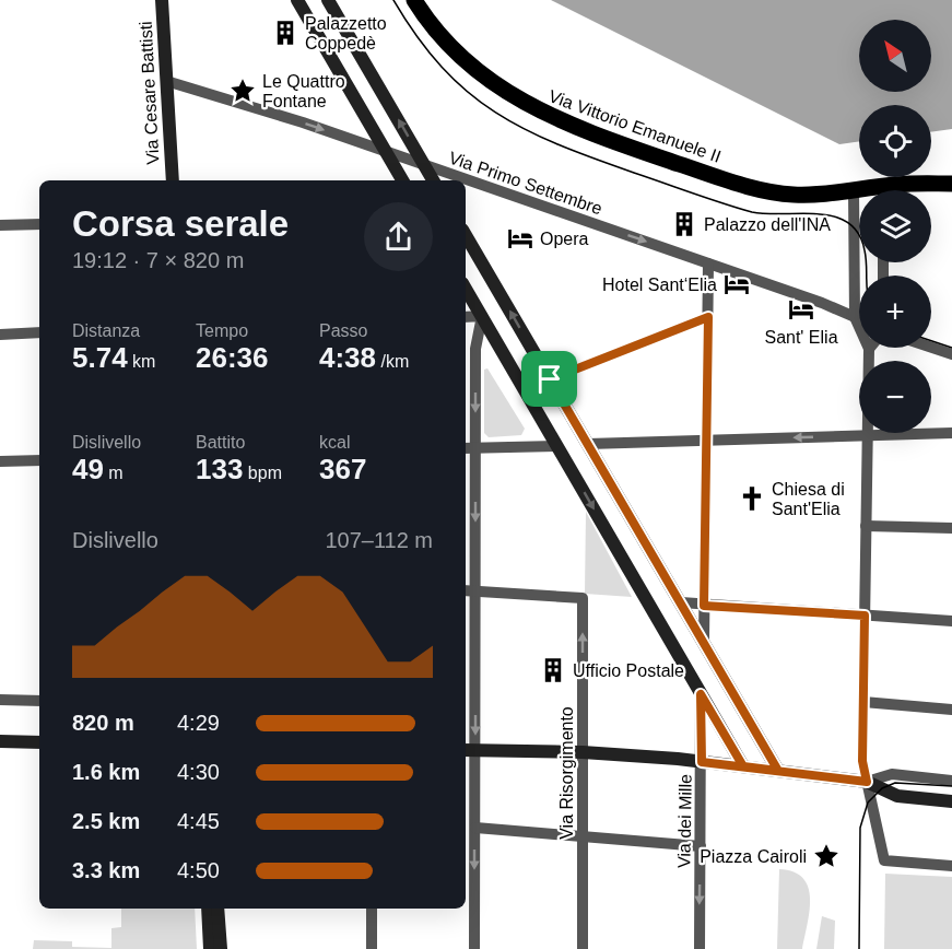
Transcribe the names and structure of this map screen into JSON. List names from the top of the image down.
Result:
{
  "streets": {
    "main road": ["Via Vittorio Emanuele II"],
    "street": [
      "Via Cesare Battisti",
      "Via Primo Settembre",
      "Via Risorgimento",
      "Via dei Mille"
    ]
  },
  "crossings": [
    ["Via Cesare Battisti", "Via Primo Settembre"]
  ],
  "one_way": ["Via Primo Settembre", "Via dei Mille"],
  "places": {
    "building": ["Palazzetto Coppedè", "Palazzo dell'INA", "Ufficio Postale"],
    "place": ["Le Quattro Fontane", "Piazza Cairoli"],
    "hotel": ["Opera", "Hotel Sant‘Elia", "Sant' Elia"],
    "church": ["Chiesa di Sant'Elia"]
  },
  "north": "top left",
  "page": {
    "map_buttons": ["+", "−"],
    "heading": ["Corsa serale", "19:12 · 7 × 820 m"],
    "stats": [
      ["Distanza", "5.74 km"],
      ["Tempo", "26:36"],
      ["Passo", "4:38 /km"],
      ["Dislivello", "49 m"],
      ["Battito", "133 bpm"],
      ["kcal", "367"]
    ],
    "chart": ["Dislivello", "107–112 m"],
    "list": [
      {
        "name": "820 m",
        "note": "4:29"
      },
      {
        "name": "1.6 km",
        "note": "4:30"
      },
      {
        "name": "2.5 km",
        "note": "4:45"
      },
      {
        "name": "3.3 km",
        "note": "4:50"
      }
    ]
  }
}
